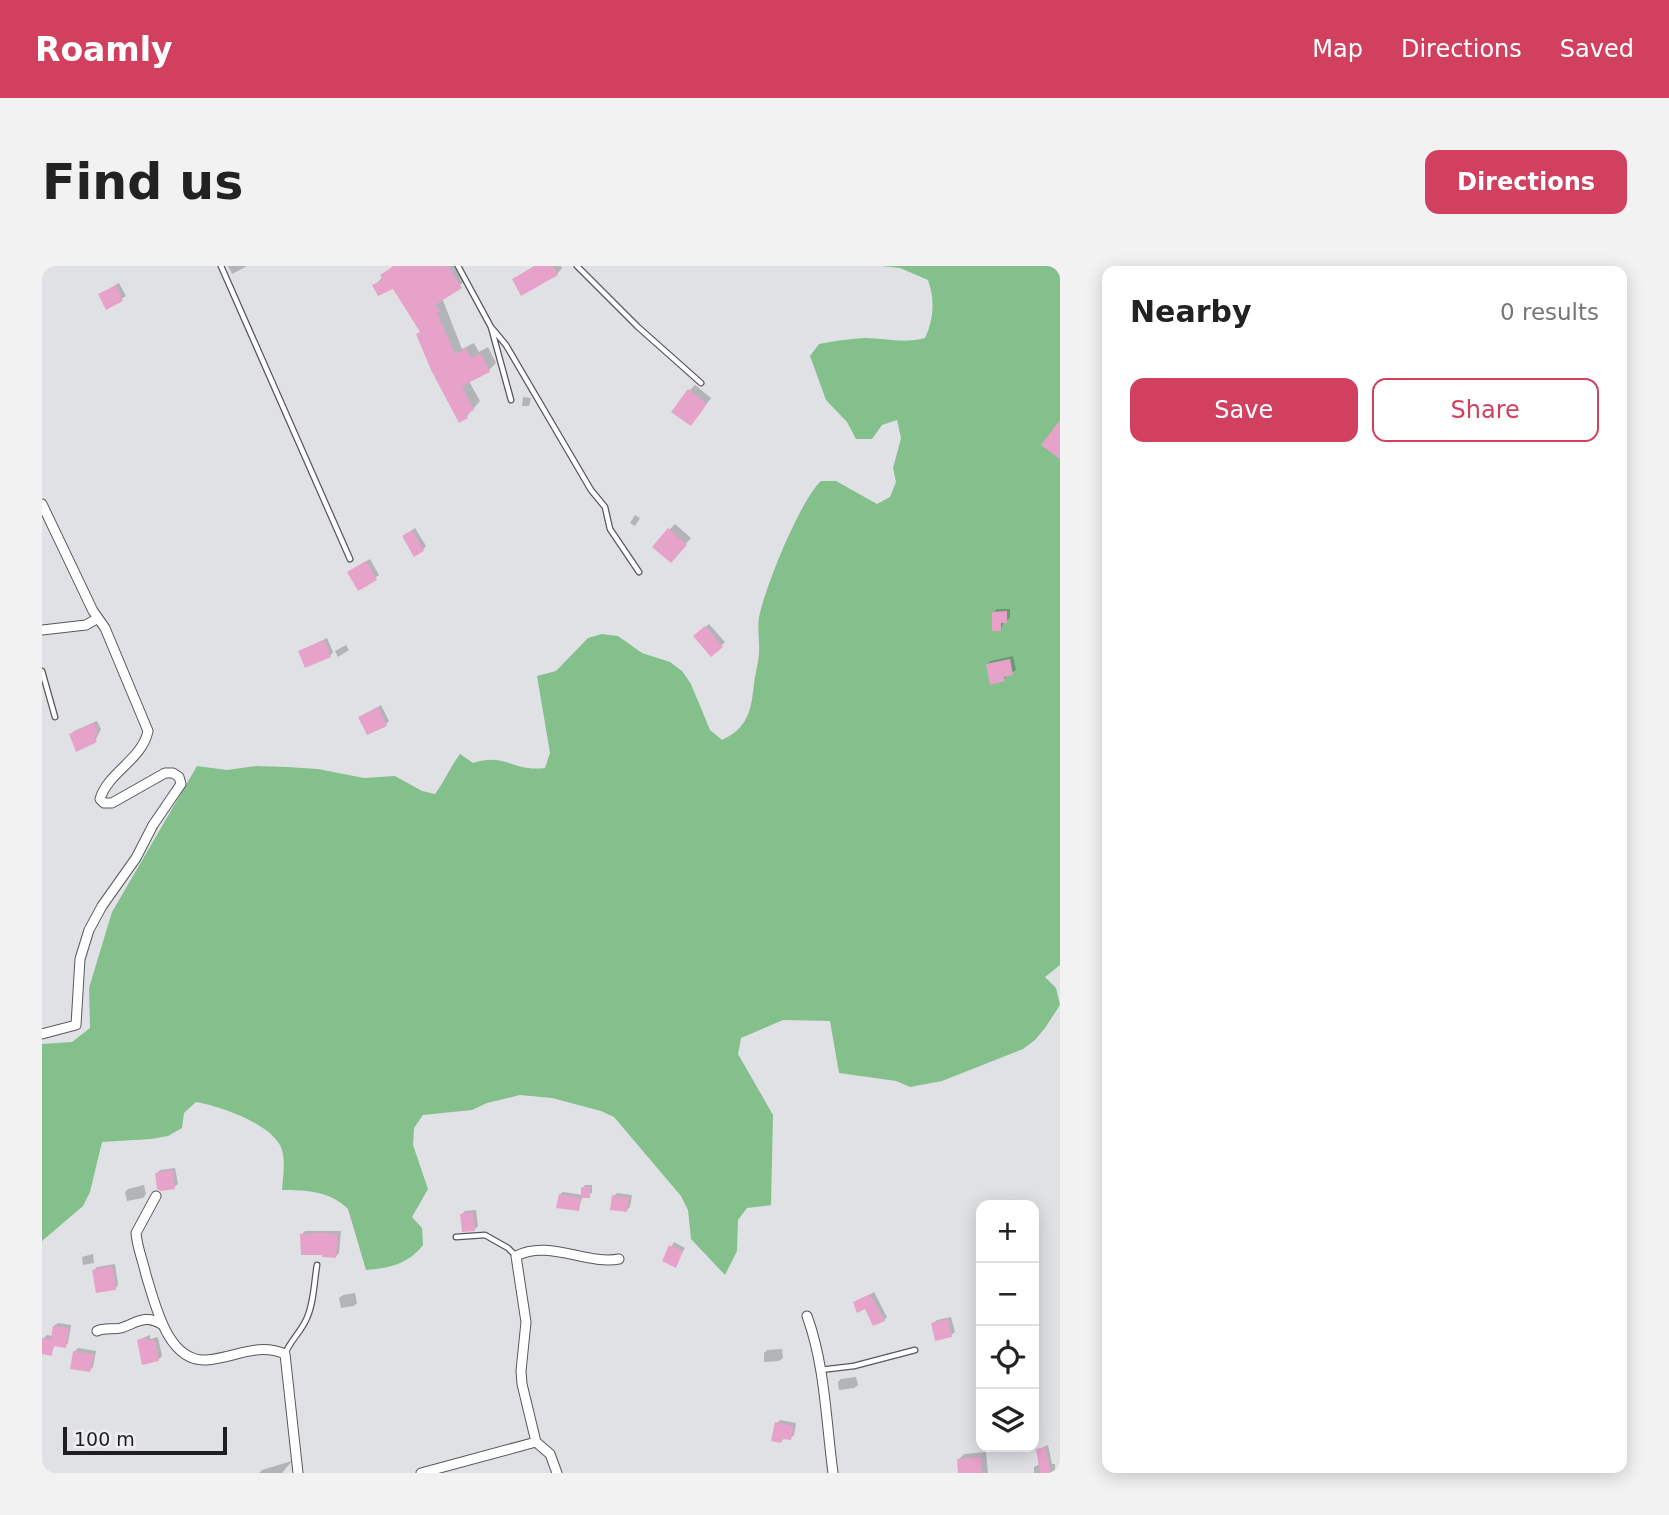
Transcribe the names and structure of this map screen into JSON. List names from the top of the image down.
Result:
{
  "scale_bar": "100 m",
  "page": {
    "header": "Roamly",
    "nav": ["Map", "Directions", "Saved"],
    "buttons": [
      "Directions",
      ["Save", "Share"]
    ],
    "title": "Find us",
    "heading": ["Nearby", "0 results"],
    "map_buttons": ["+", "−"],
    "scale": "100 m"
  }
}
